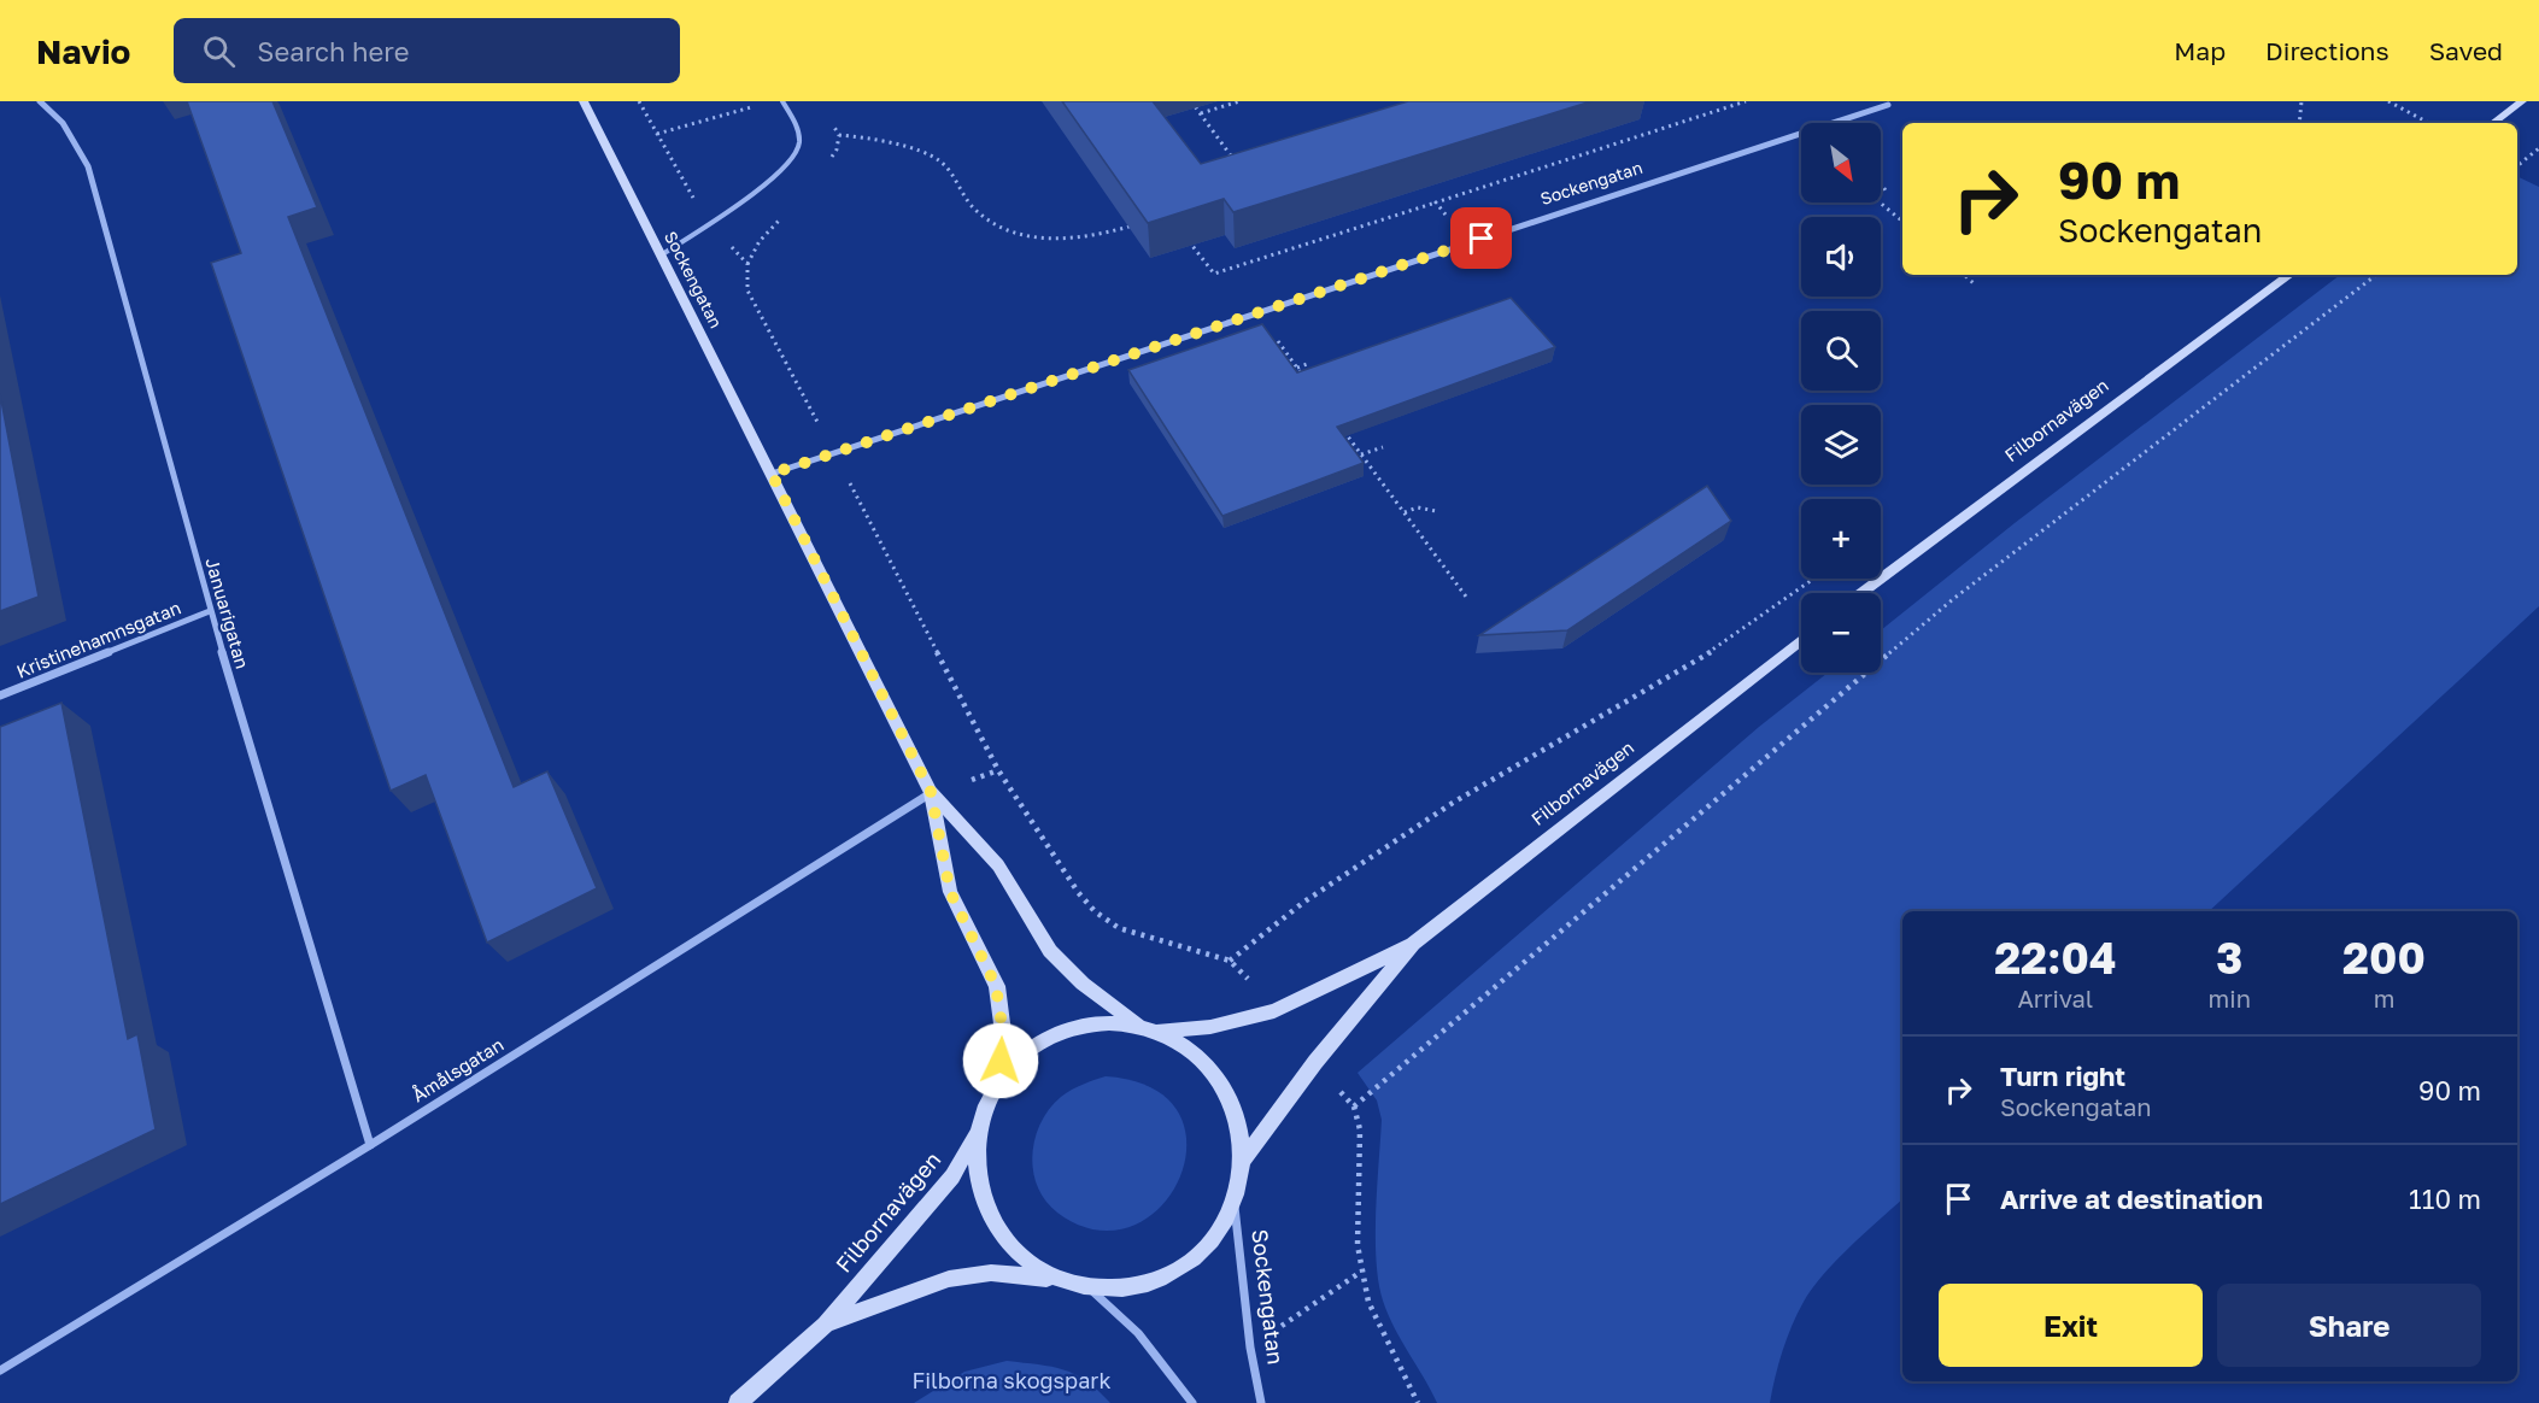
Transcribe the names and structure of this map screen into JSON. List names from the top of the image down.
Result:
{
  "streets": {
    "street": [
      "Sockengatan",
      "Filbornavägen",
      "Januarigatan",
      "Kristinehamnsgatan",
      "Åmålsgatan"
    ]
  },
  "crossings": [
    ["Sockengatan", "Filbornavägen"],
    ["Sockengatan", "Åmålsgatan"],
    ["Januarigatan", "Kristinehamnsgatan"],
    ["Januarigatan", "Åmålsgatan"]
  ],
  "parks": ["Filborna skogspark"],
  "north": "bottom right",
  "page": {
    "header": "Navio",
    "search": "Search here",
    "nav": ["Map", "Directions", "Saved"],
    "map_buttons": ["+", "−"],
    "turn": ["90 m", "Sockengatan"],
    "eta": [
      "22:04",
      "Arrival",
      "3",
      "min",
      "200",
      "m"
    ],
    "list": [
      {
        "name": "Turn right",
        "note": "Sockengatan",
        "value": "90 m"
      },
      {
        "name": "Arrive at destination",
        "value": "110 m"
      }
    ],
    "buttons": ["Exit", "Share"]
  }
}
